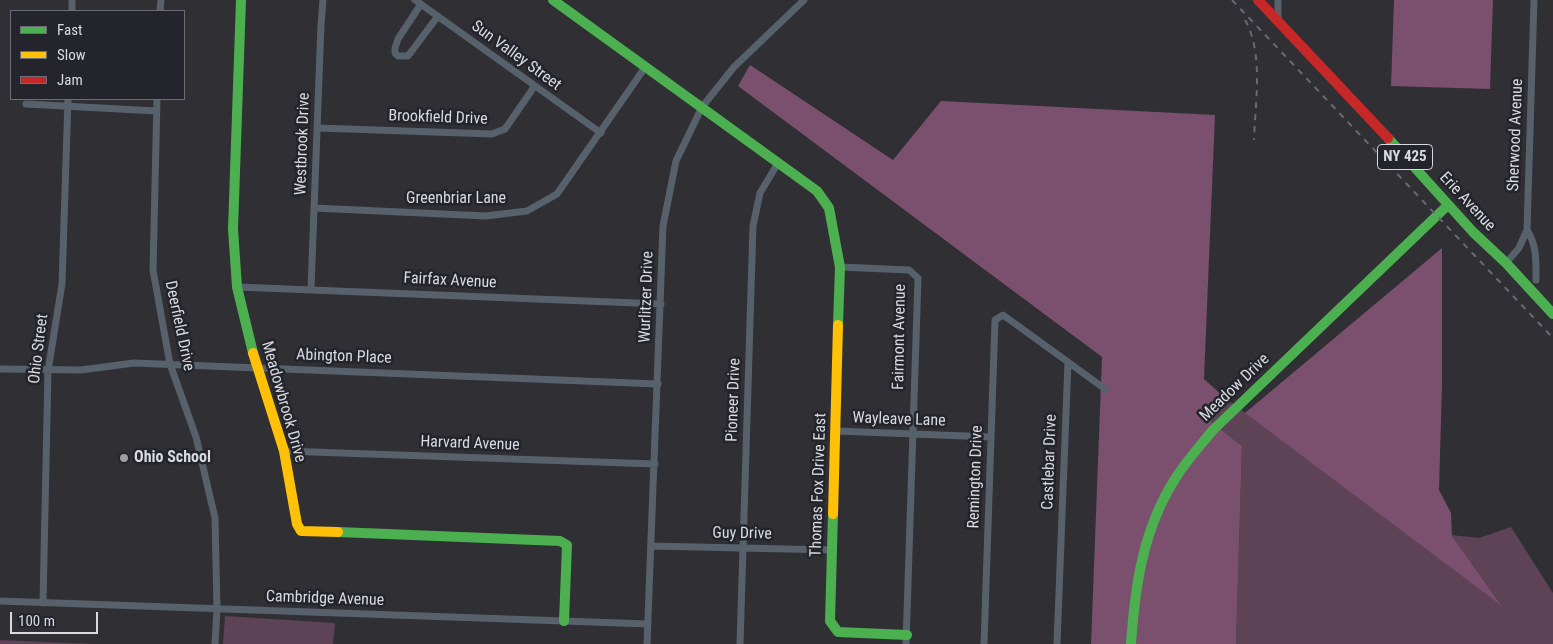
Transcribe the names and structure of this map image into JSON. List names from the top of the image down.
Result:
{
  "streets": {
    "street": [
      "Sun Valley Street",
      "Brookfield Drive",
      "Sherwood Avenue",
      "Westbrook Drive",
      "NY 425",
      "Greenbriar Lane",
      "Erie Avenue",
      "Fairfax Avenue",
      "Wurlitzer Drive",
      "Deerfield Drive",
      "Fairmont Avenue",
      "Ohio Street",
      "Abington Place",
      "Meadow Drive",
      "Pioneer Drive",
      "Meadowbrook Drive",
      "Wayleave Lane",
      "Harvard Avenue",
      "Castlebar Drive",
      "Remington Drive",
      "Thomas Fox Drive East",
      "Guy Drive",
      "Cambridge Avenue"
    ]
  },
  "crossings": [
    ["Sun Valley Street", "Brookfield Drive"],
    ["Sun Valley Street", "Greenbriar Lane"],
    ["Brookfield Drive", "Westbrook Drive"],
    ["Sherwood Avenue", "Erie Avenue"],
    ["Westbrook Drive", "Greenbriar Lane"],
    ["Westbrook Drive", "Fairfax Avenue"],
    ["Erie Avenue", "Meadow Drive"],
    ["Fairfax Avenue", "Wurlitzer Drive"],
    ["Fairfax Avenue", "Meadowbrook Drive"],
    ["Wurlitzer Drive", "Abington Place"],
    ["Wurlitzer Drive", "Harvard Avenue"],
    ["Wurlitzer Drive", "Guy Drive"],
    ["Wurlitzer Drive", "Cambridge Avenue"],
    ["Deerfield Drive", "Abington Place"],
    ["Deerfield Drive", "Cambridge Avenue"],
    ["Fairmont Avenue", "Wayleave Lane"],
    ["Fairmont Avenue", "Thomas Fox Drive East"],
    ["Ohio Street", "Abington Place"],
    ["Ohio Street", "Cambridge Avenue"],
    ["Abington Place", "Meadowbrook Drive"],
    ["Pioneer Drive", "Guy Drive"],
    ["Meadowbrook Drive", "Harvard Avenue"],
    ["Meadowbrook Drive", "Cambridge Avenue"],
    ["Wayleave Lane", "Remington Drive"],
    ["Wayleave Lane", "Thomas Fox Drive East"],
    ["Castlebar Drive", "Remington Drive"],
    ["Thomas Fox Drive East", "Guy Drive"]
  ],
  "places": ["Ohio School"],
  "legend": ["Fast", "Slow", "Jam"],
  "scale_bar": "100 m"
}
